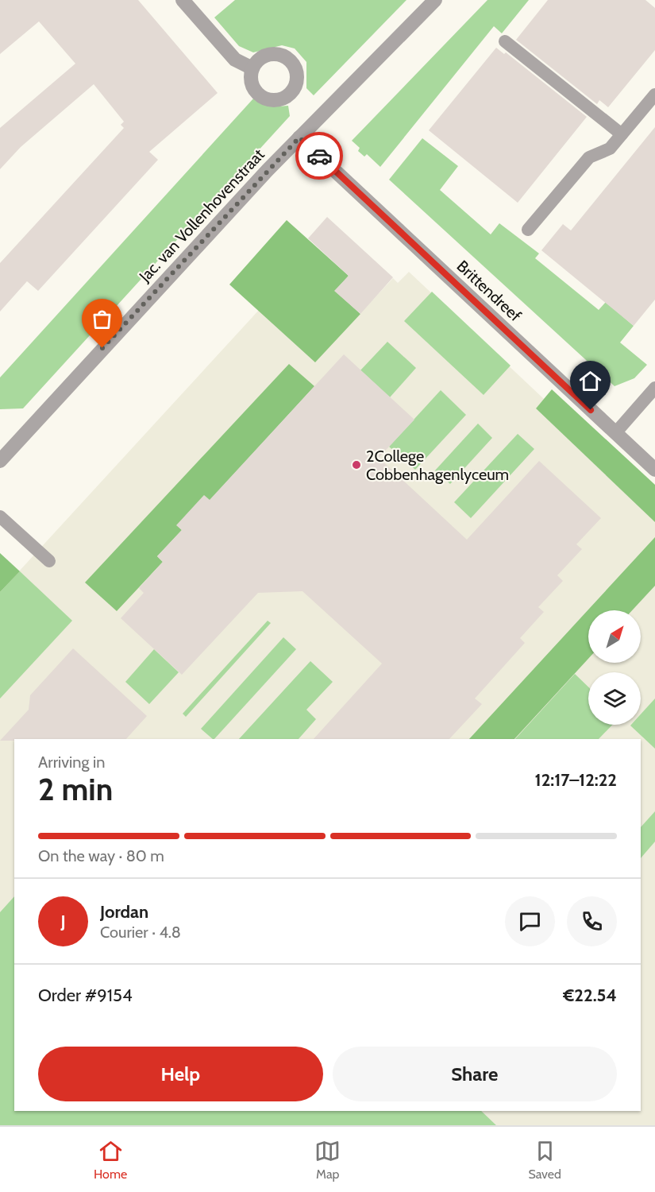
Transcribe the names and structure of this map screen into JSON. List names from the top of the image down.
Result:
{
  "streets": {
    "street": ["Jac. van Vollenhovenstraat", "Brittendreef"]
  },
  "crossings": [
    ["Jac. van Vollenhovenstraat", "Brittendreef"]
  ],
  "places": ["2College Cobbenhagenlyceum"],
  "north": "top right",
  "page": {
    "heading": ["2 min", "Arriving in", "12:17–12:22"],
    "panel": [
      "Jordan",
      "Courier · 4.8",
      "Order #9154",
      "€22.54"
    ],
    "bar": "On the way · 80 m",
    "round": "J",
    "buttons": ["Help", "Share"],
    "tabs": ["Home", "Map", "Saved"]
  }
}
